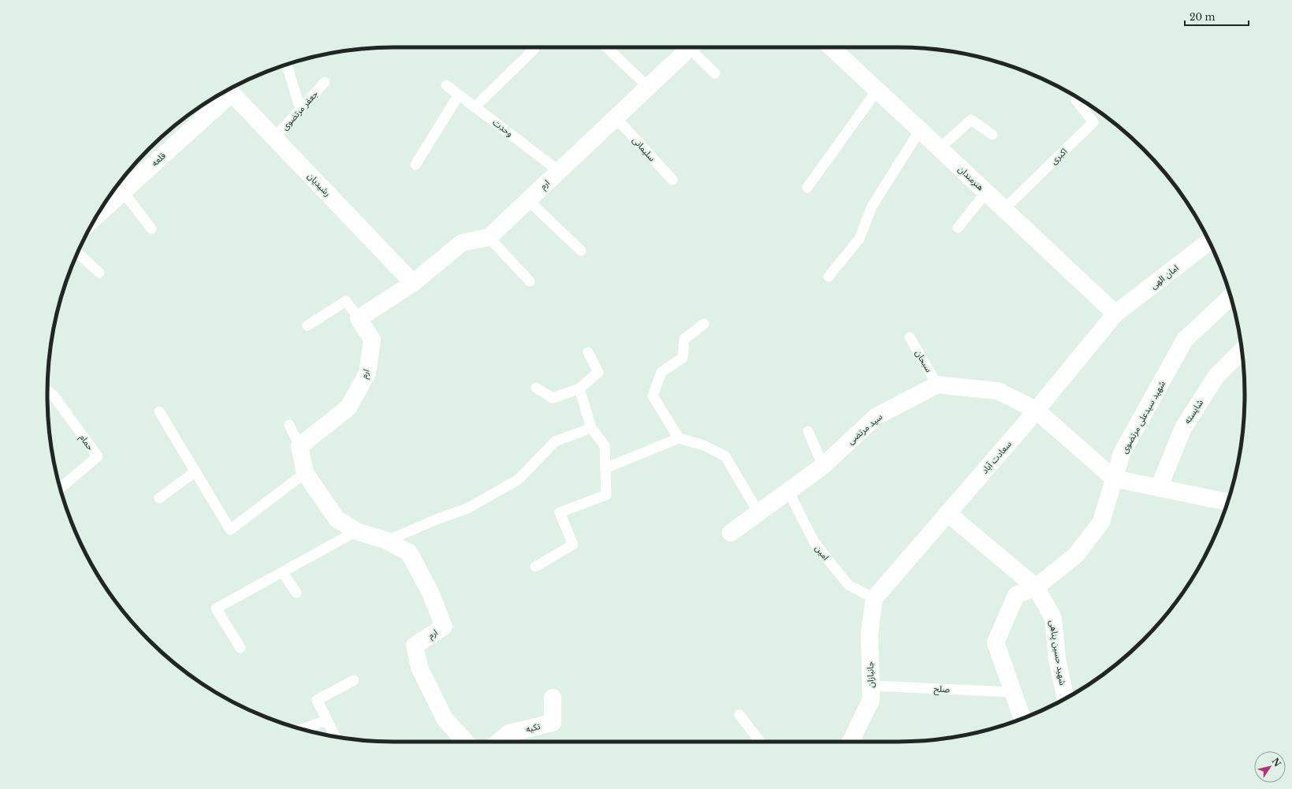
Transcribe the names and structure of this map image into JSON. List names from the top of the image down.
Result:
{
  "streets": {
    "street": [
      "قلعه",
      "هنرمندان",
      "رشیدیان",
      "ارم",
      "امان الهی",
      "شایسته",
      "شهید سیدعلی مرتضوی",
      "سید مرتضی",
      "سعادت آباد",
      "شهید حسین پناهی",
      "جانبازان",
      "تکیه"
    ],
    "lane": [
      "جعفر مرتضوی",
      "وحدت",
      "سلیمانی",
      "اکبری",
      "سبحان",
      "حمام",
      "امین",
      "صلح"
    ]
  },
  "crossings": [
    ["جعفر مرتضوی", "رشیدیان"],
    ["وحدت", "ارم"],
    ["سلیمانی", "ارم"],
    ["اکبری", "هنرمندان"],
    ["قلعه", "رشیدیان"],
    ["هنرمندان", "امان الهی"],
    ["هنرمندان", "سعادت آباد"],
    ["امان الهی", "سعادت آباد"],
    ["سبحان", "سید مرتضی"],
    ["شهید سیدعلی مرتضوی", "شهید حسین پناهی"],
    ["شهید سیدعلی مرتضوی", "صلح"],
    ["سید مرتضی", "امین"],
    ["سعادت آباد", "امین"],
    ["سعادت آباد", "جانبازان"],
    ["امین", "جانبازان"],
    ["جانبازان", "صلح"]
  ],
  "scale_bar": "20 m",
  "north": "top right"
}
